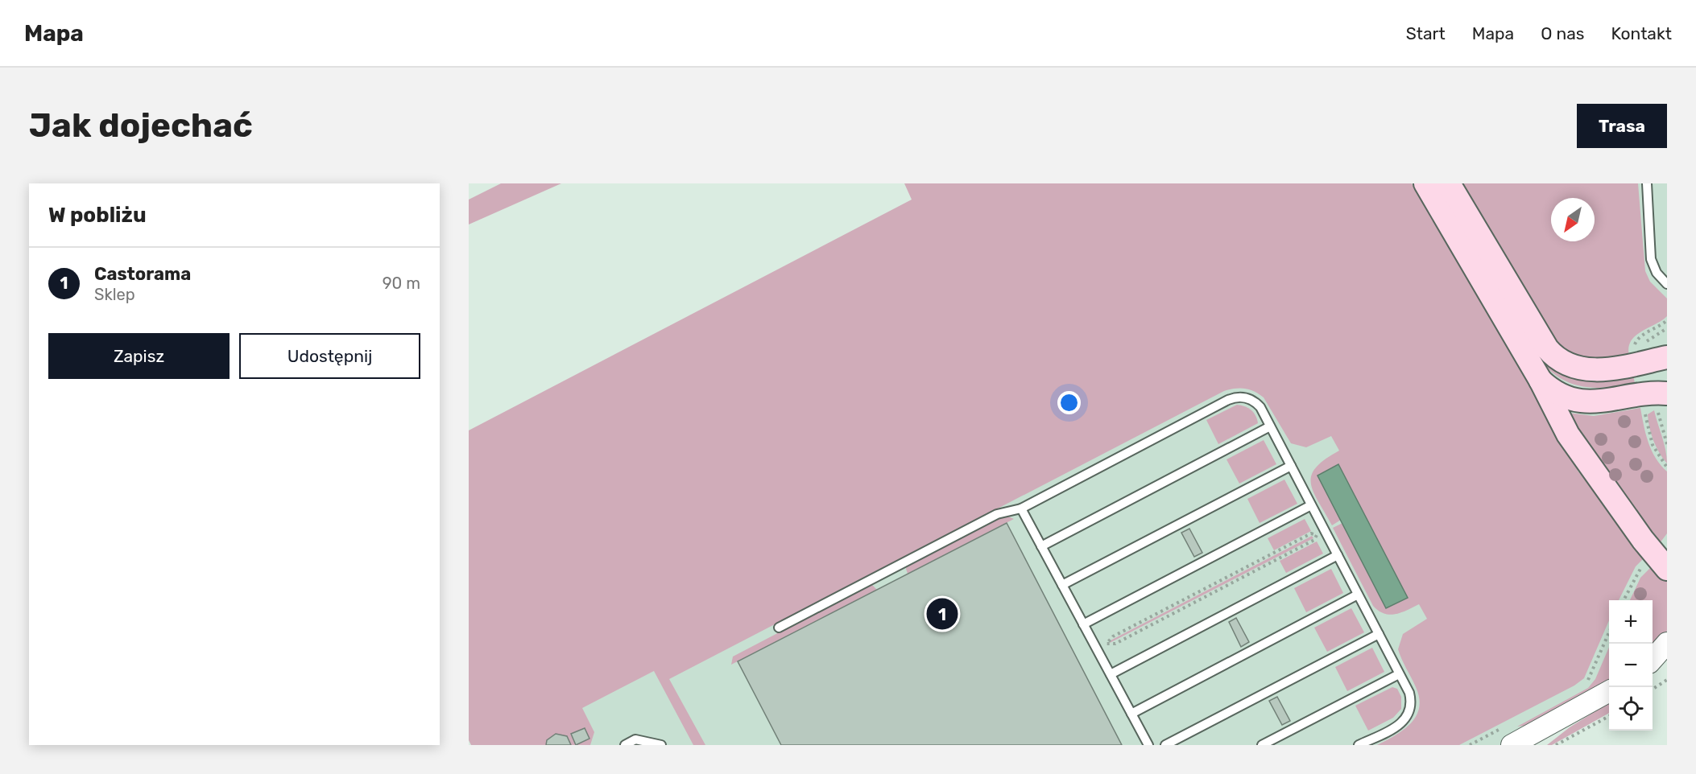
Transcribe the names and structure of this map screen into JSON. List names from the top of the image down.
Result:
{
  "north": "bottom left",
  "page": {
    "header": "Mapa",
    "nav": [
      "Start",
      "Mapa",
      "O nas",
      "Kontakt"
    ],
    "buttons": [
      "Trasa",
      ["Zapisz", "Udostępnij"]
    ],
    "title": "Jak dojechać",
    "heading": "W pobliżu",
    "list": [
      {
        "mark": "1",
        "name": "Castorama",
        "note": "Sklep",
        "value": "90 m"
      }
    ],
    "pins": "1",
    "map_buttons": ["+", "−"]
  }
}
